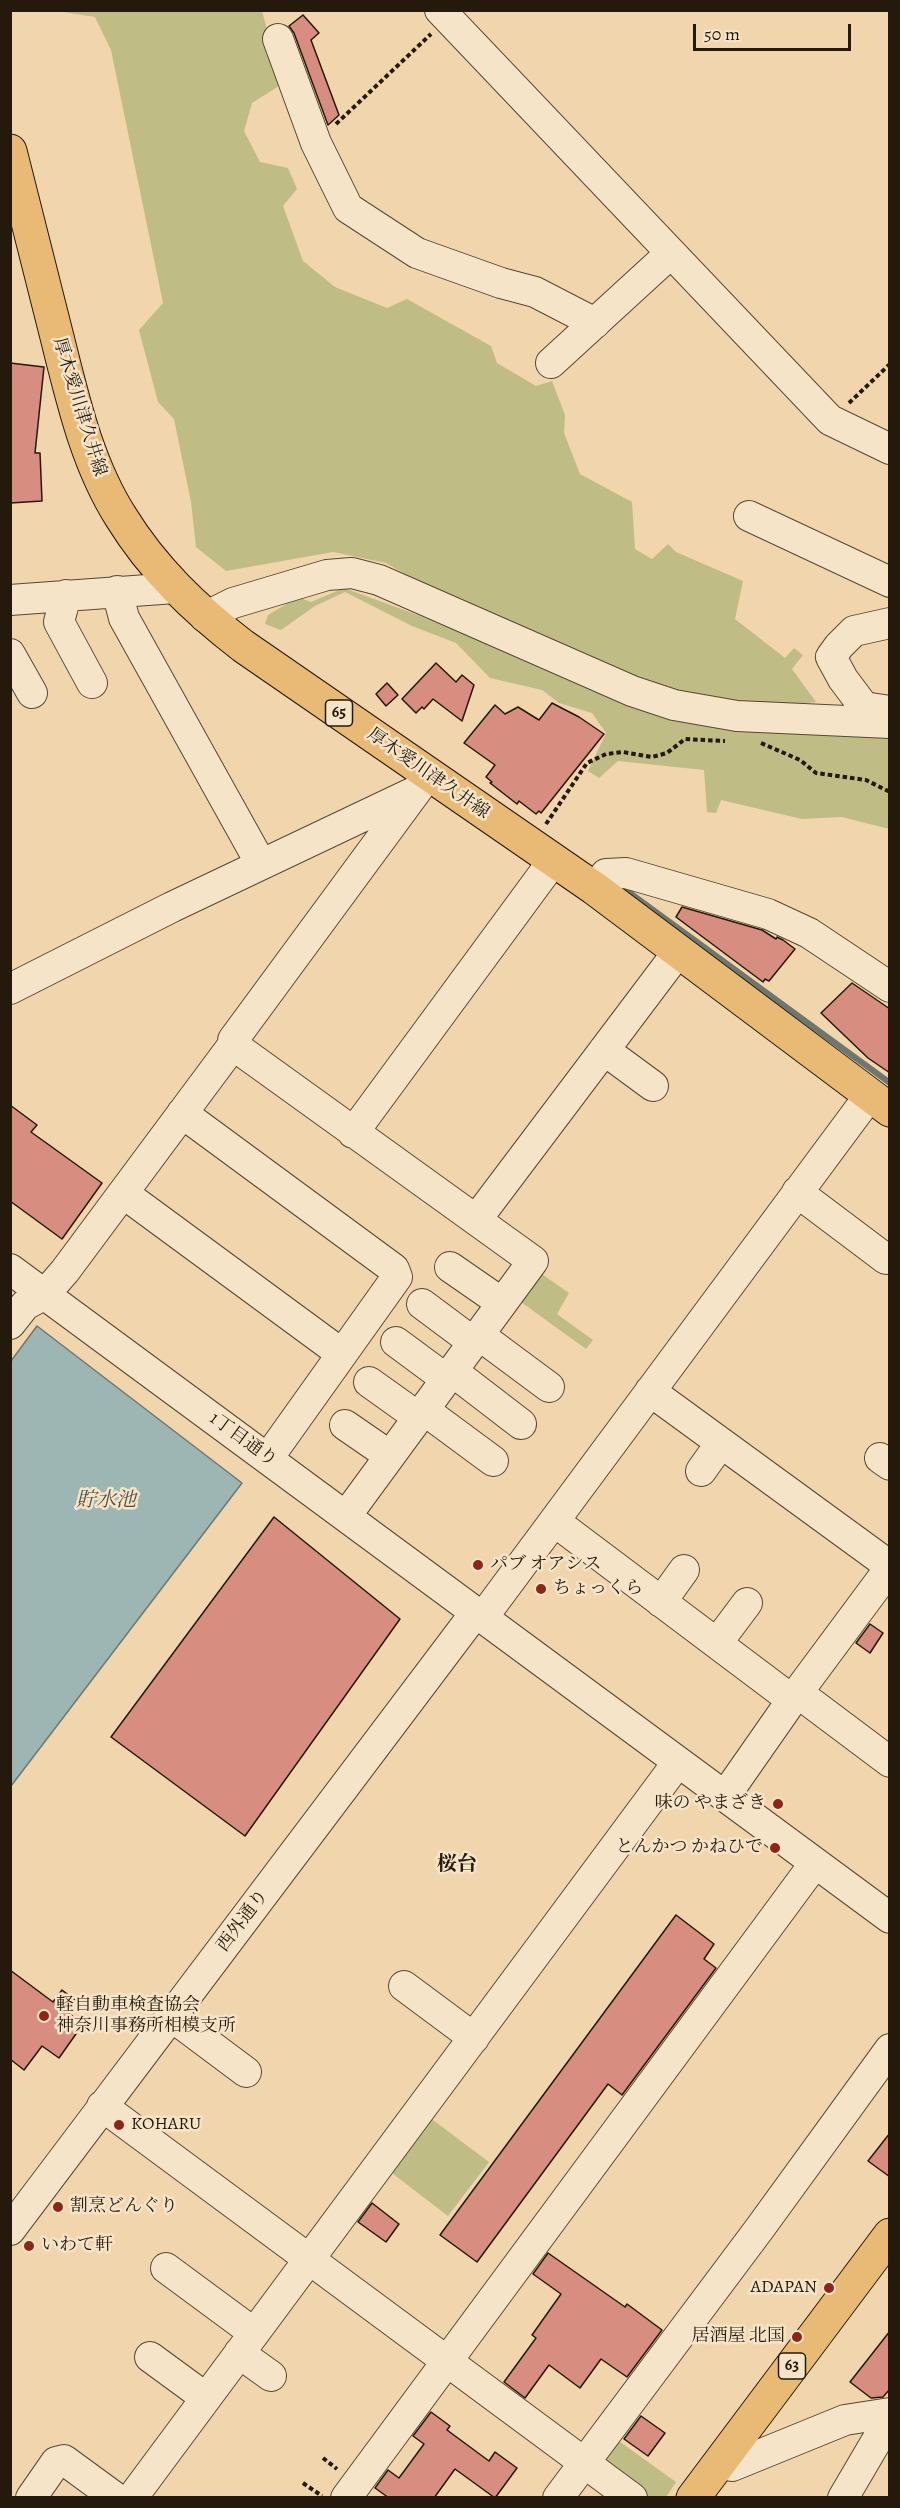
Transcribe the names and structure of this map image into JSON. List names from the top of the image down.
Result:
{
  "streets": {
    "main road": ["厚木愛川津久井線", "65", "63"],
    "street": ["1丁目通り", "西外通り"]
  },
  "crossings": [
    ["厚木愛川津久井線", "西外通り"],
    ["1丁目通り", "西外通り"]
  ],
  "districts": ["桜台"],
  "water": ["貯水池"],
  "places": [
    "パブ オアシス",
    "ちょっくら",
    "味の やまざき",
    "とんかつ かねひで",
    "軽自動車検査協会 神奈川事務所相模支所",
    "KOHARU",
    "割烹どんぐり",
    "いわて軒",
    "ADAPAN",
    "居酒屋 北国"
  ],
  "scale_bar": "50 m"
}
